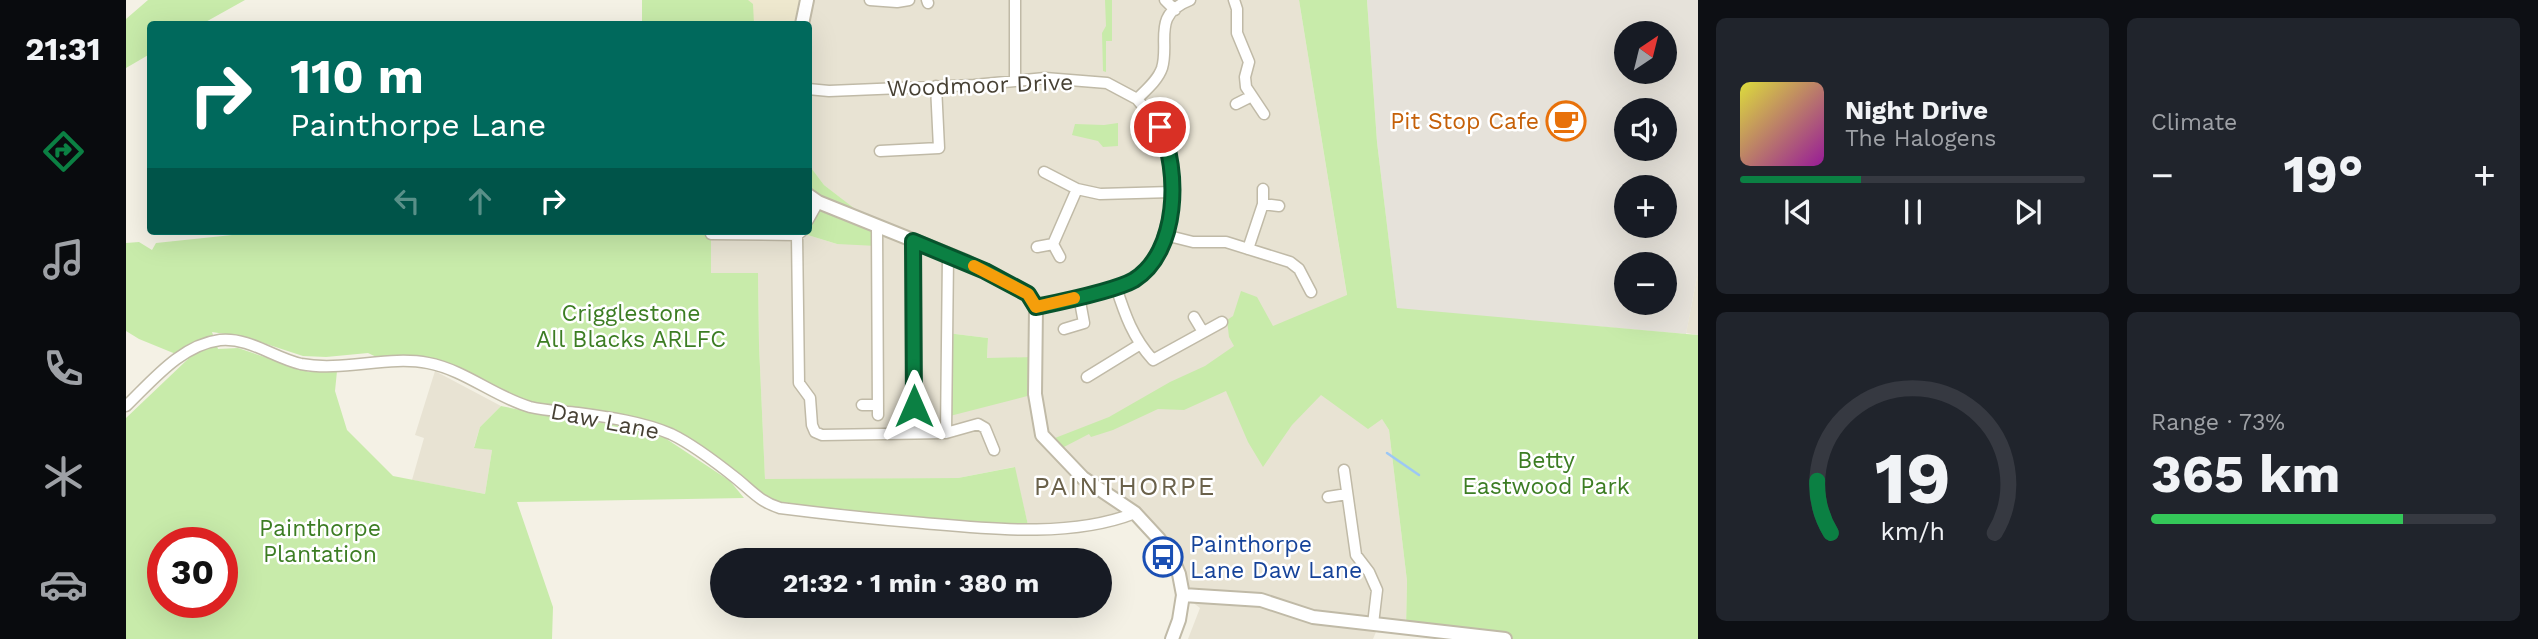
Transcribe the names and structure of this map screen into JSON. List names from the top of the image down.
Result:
{
  "streets": {
    "street": ["Woodmoor Drive", "Daw Lane"]
  },
  "districts": ["PAINTHORPE"],
  "parks": ["Crigglestone All Blacks ARLFC", "Betty Eastwood Park", "Painthorpe Plantation"],
  "places": {
    "cafe": ["Pit Stop Cafe"],
    "bus stop": ["Painthorpe Lane Daw Lane"]
  },
  "north": "top right",
  "page": {
    "tabs": "21:31",
    "tile": [
      "Climate",
      ["Range · 73%", "365 km"]
    ],
    "map_buttons": ["+", "−"],
    "turn": ["110 m", "Painthorpe Lane"],
    "song": ["Night Drive", "The Halogens"],
    "heat": ["−", "19°", "+"],
    "limit": "30",
    "trip": "21:32 · 1 min · 380 m",
    "gauge": ["19", "km/h"]
  }
}
